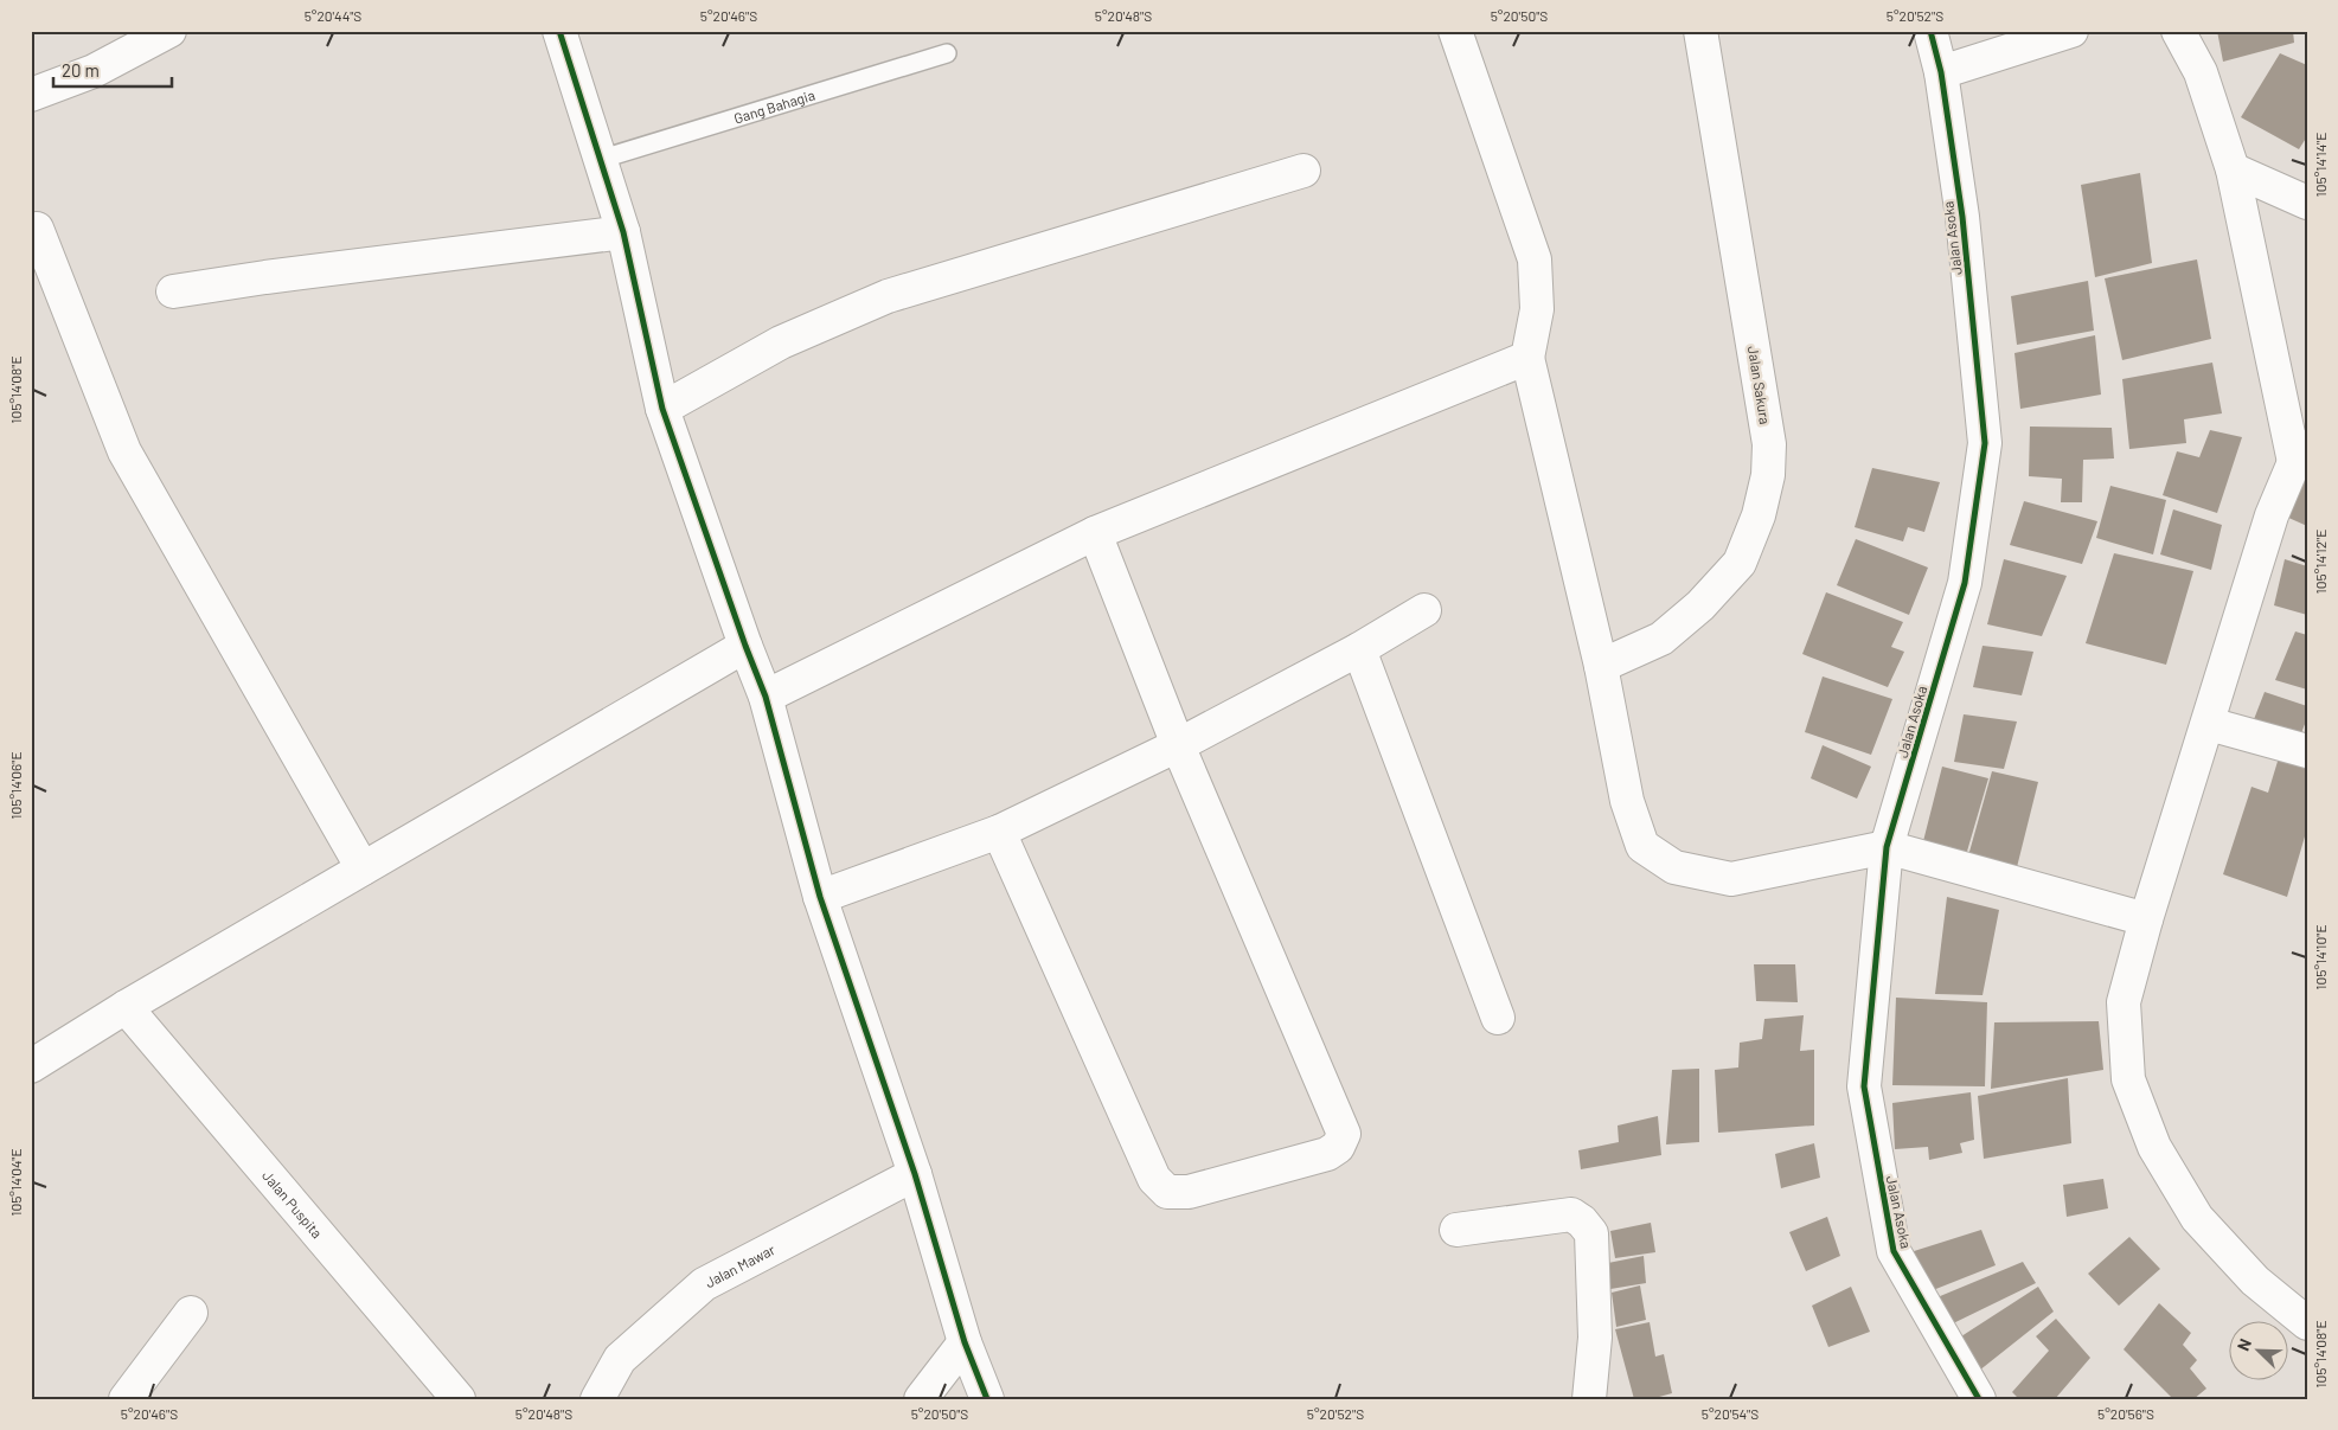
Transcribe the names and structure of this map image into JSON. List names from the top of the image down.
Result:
{
  "streets": {
    "street": [
      "Jalan Asoka",
      "Jalan Sakura",
      "Jalan Puspita",
      "Jalan Mawar"
    ],
    "lane": ["Gang Bahagia"]
  },
  "scale_bar": "20 m",
  "north": "top left",
  "coordinates": [
    "5°20'44\"S",
    "5°20'46\"S",
    "5°20'48\"S",
    "5°20'50\"S",
    "5°20'52\"S",
    "105°14'14\"E",
    "105°14'08\"E",
    "105°14'12\"E",
    "105°14'06\"E",
    "105°14'10\"E",
    "105°14'04\"E",
    "5°20'54\"S",
    "5°20'56\"S"
  ]
}
